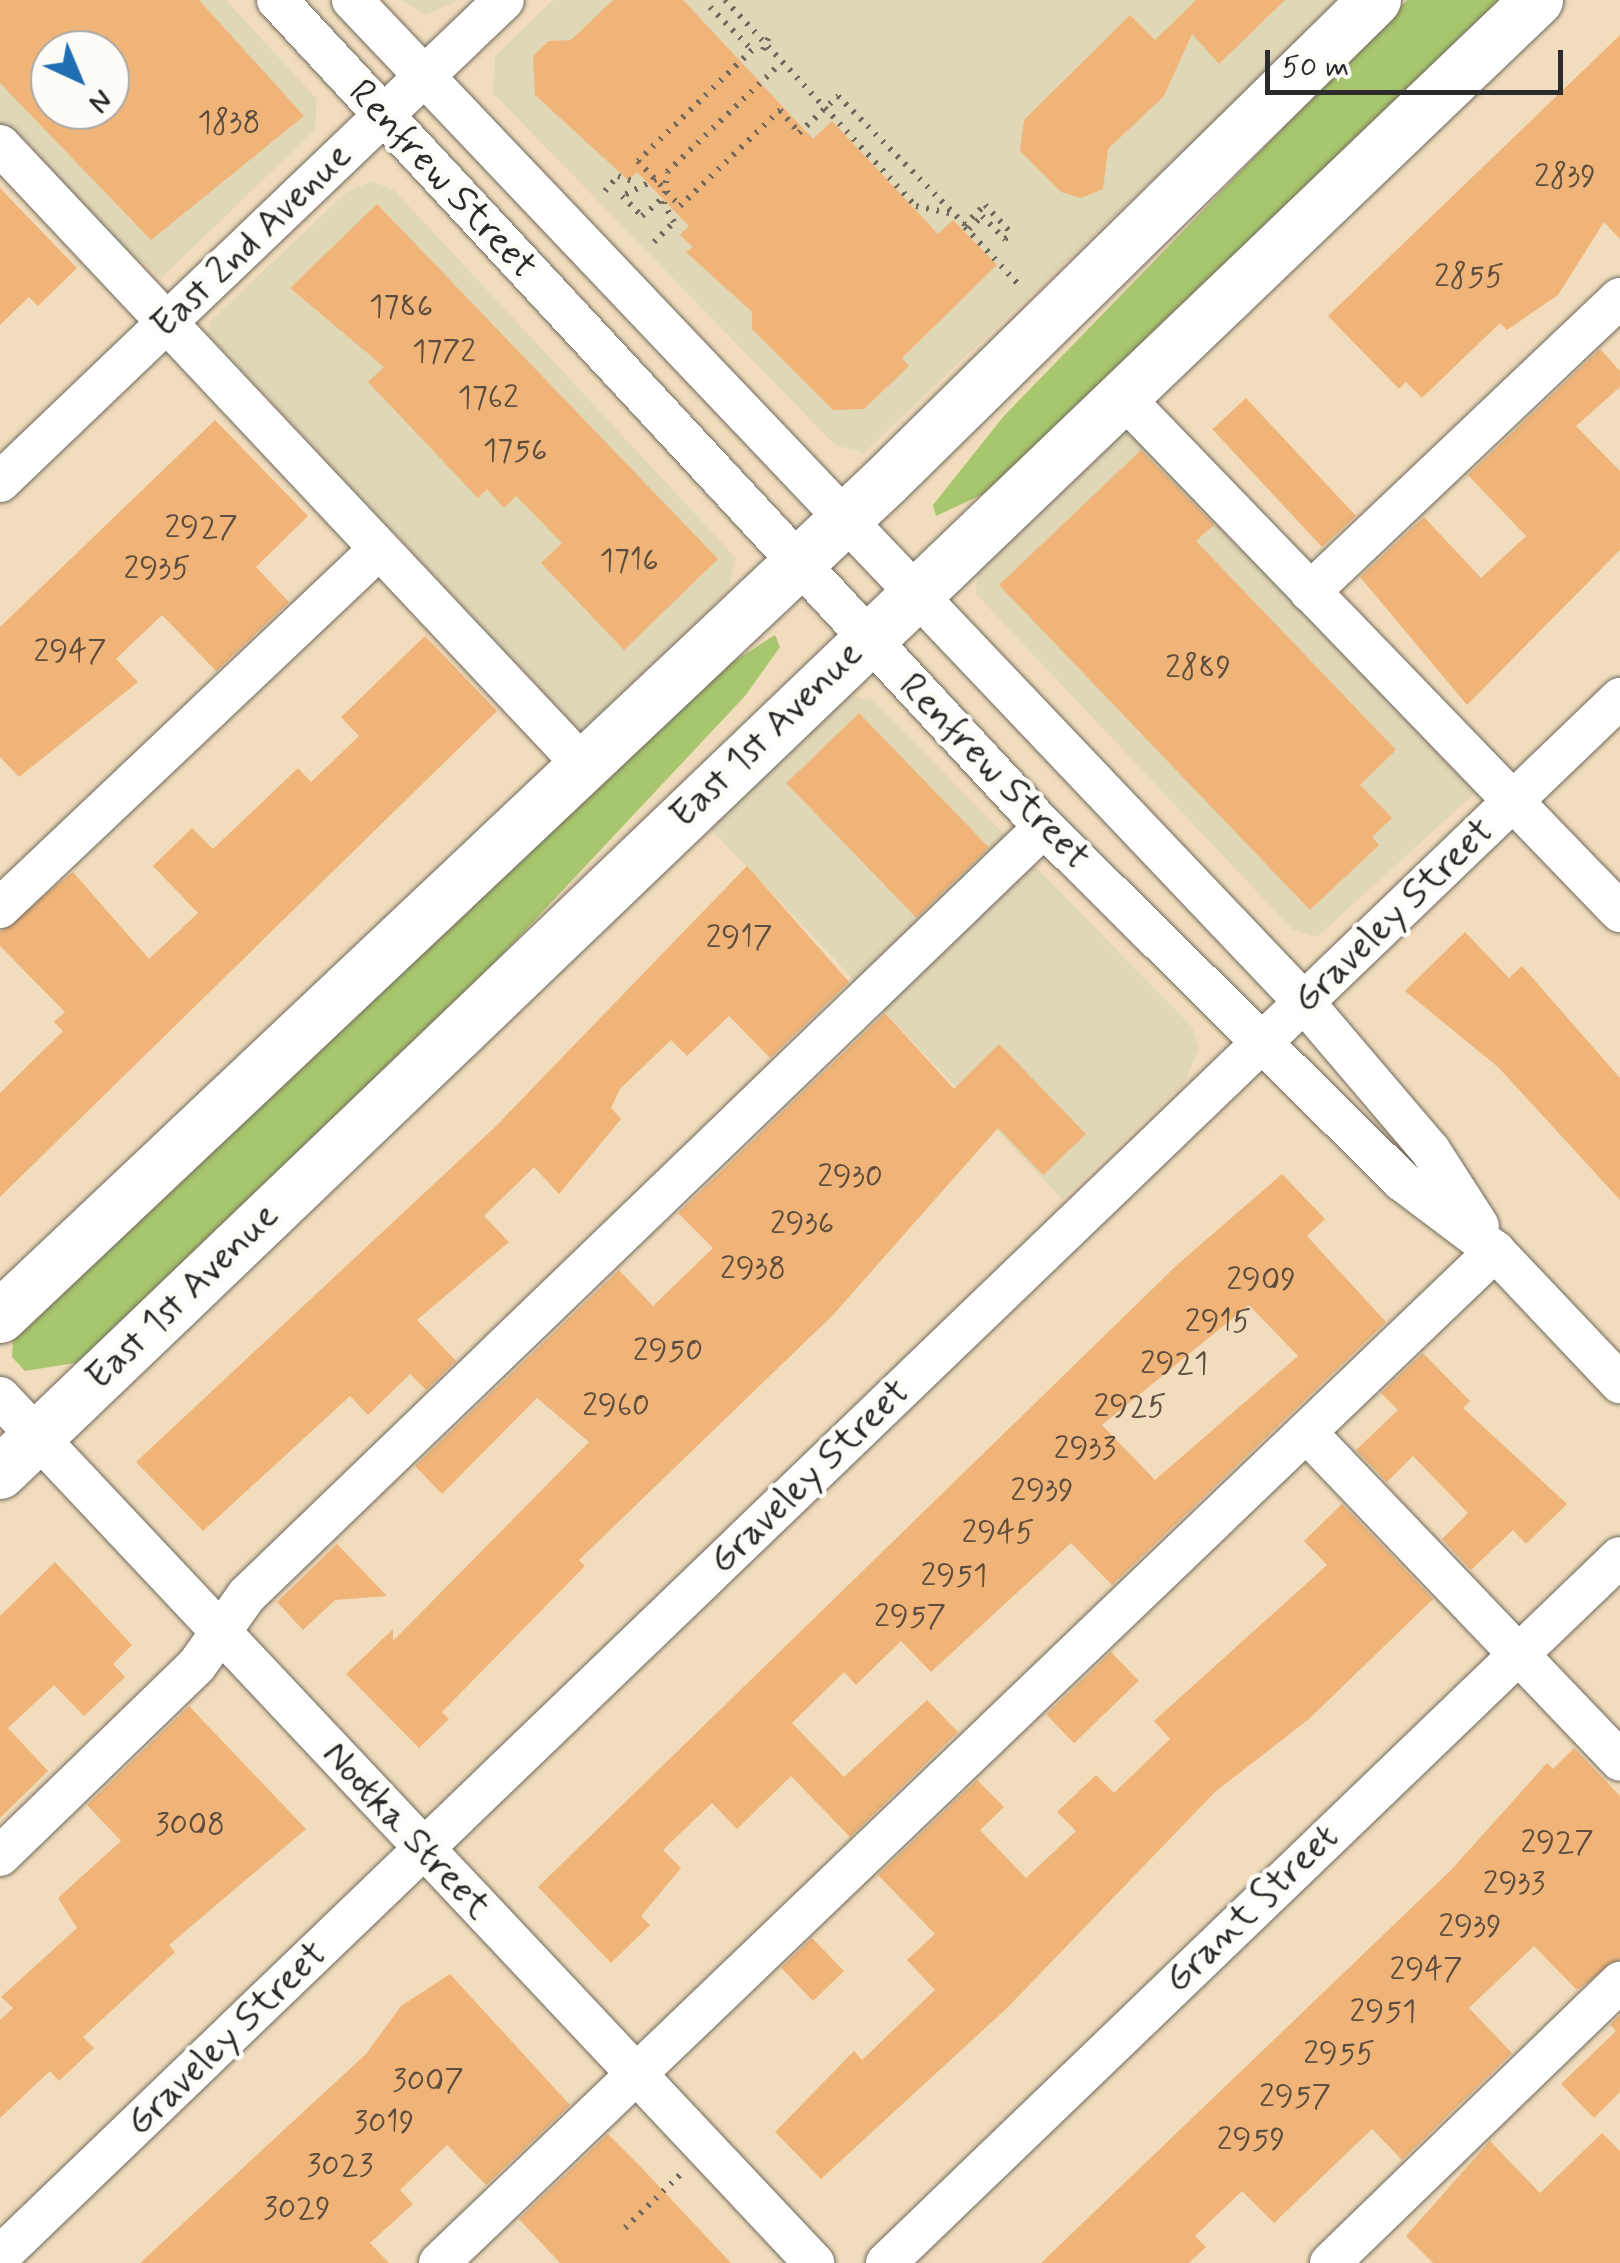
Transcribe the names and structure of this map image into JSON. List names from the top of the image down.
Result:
{
  "streets": {
    "main road": ["East 1st Avenue"],
    "street": [
      "Renfrew Street",
      "East 2nd Avenue",
      "Graveley Street",
      "Nootka Street",
      "Grant Street"
    ]
  },
  "crossings": [
    ["Renfrew Street", "East 2nd Avenue"],
    ["Renfrew Street", "East 1st Avenue"],
    ["Renfrew Street", "Graveley Street"],
    ["East 1st Avenue", "Nootka Street"],
    ["Graveley Street", "Nootka Street"]
  ],
  "house_numbers": [
    "1838",
    "2839",
    "2855",
    "1786",
    "1772",
    "1762",
    "1756",
    "2927",
    "1716",
    "2935",
    "2947",
    "2889",
    "2917",
    "2930",
    "2936",
    "2938",
    "2909",
    "2915",
    "2950",
    "2921",
    "2960",
    "2925",
    "2933",
    "2939",
    "2945",
    "2951",
    "2957",
    "3008",
    "2927",
    "2933",
    "2939",
    "2947",
    "2951",
    "2955",
    "3007",
    "2957",
    "3019",
    "2959",
    "3023",
    "3029"
  ],
  "scale_bar": "50 m",
  "north": "bottom right"
}
